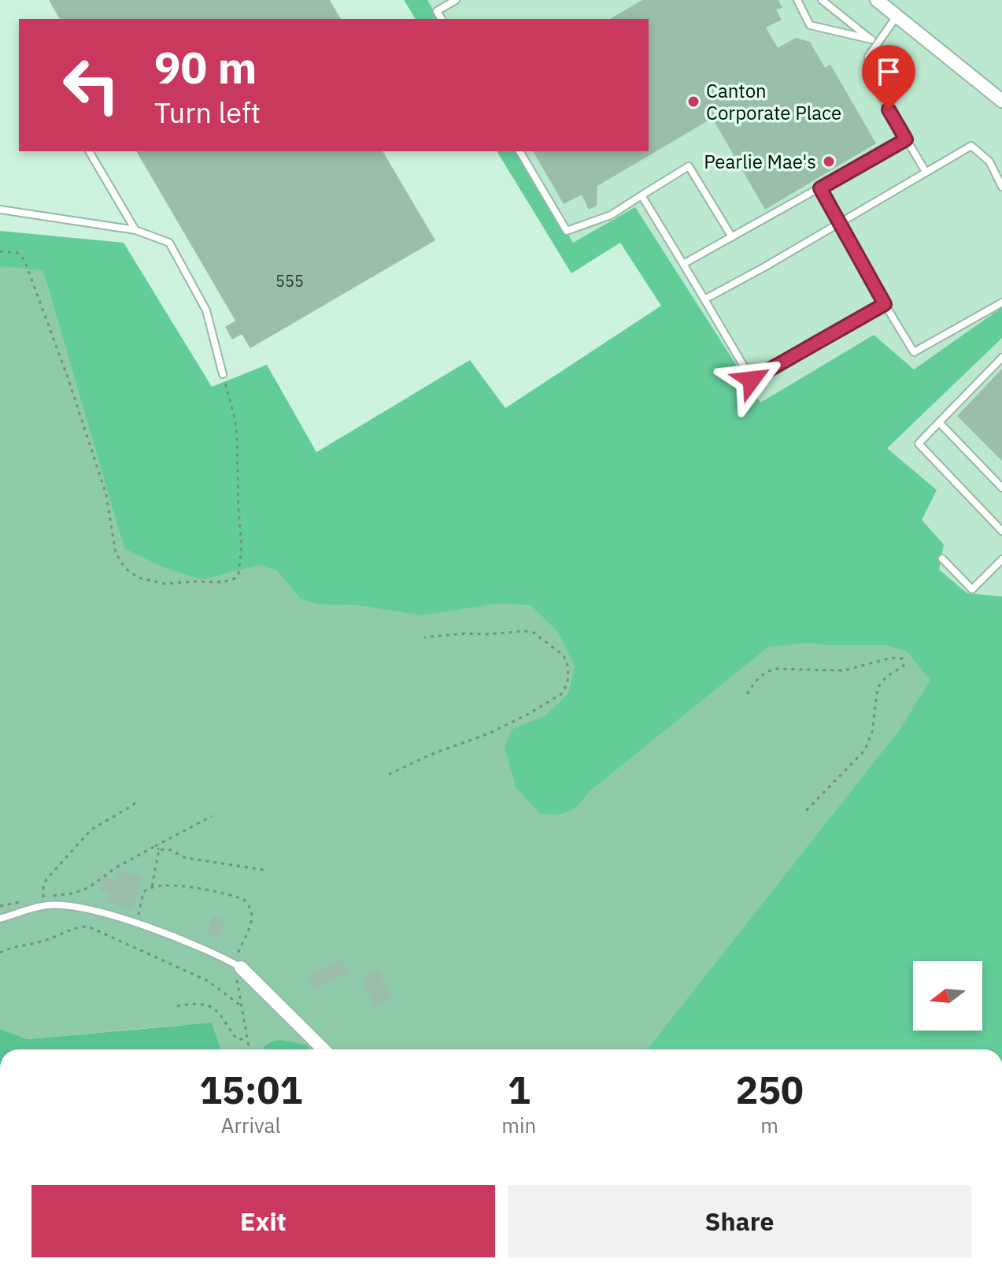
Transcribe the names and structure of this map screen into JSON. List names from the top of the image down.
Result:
{
  "places": ["Canton Corporate Place", "Pearlie Mae's"],
  "house_numbers": ["555"],
  "north": "left",
  "page": {
    "turn": ["90 m", "Turn left"],
    "eta": [
      "15:01",
      "Arrival",
      "1",
      "min",
      "250",
      "m"
    ],
    "buttons": ["Exit", "Share"]
  }
}
